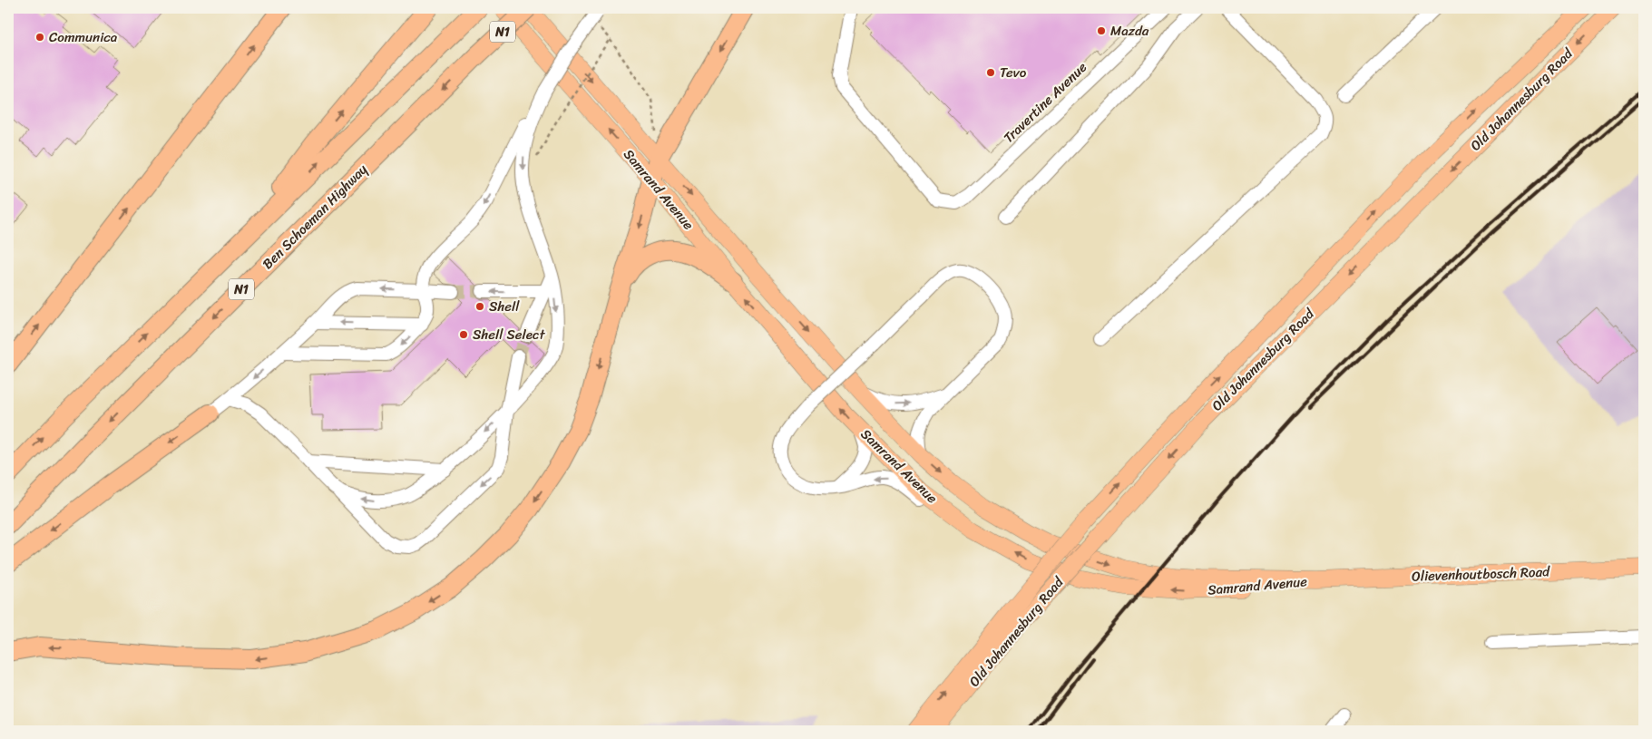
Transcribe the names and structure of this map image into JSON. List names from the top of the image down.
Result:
{
  "streets": {
    "highway": ["N1", "Ben Schoeman Highway"],
    "main road": ["Old Johannesburg Road", "Samrand Avenue", "Olievenhoutbosch Road"],
    "street": ["Travertine Avenue"]
  },
  "crossings": [
    ["Samrand Avenue", "Ben Schoeman Highway"],
    ["Samrand Avenue", "Olievenhoutbosch Road"]
  ],
  "places": [
    "Mazda",
    "Communica",
    "Tevo",
    "Shell",
    "Shell Select"
  ]
}
